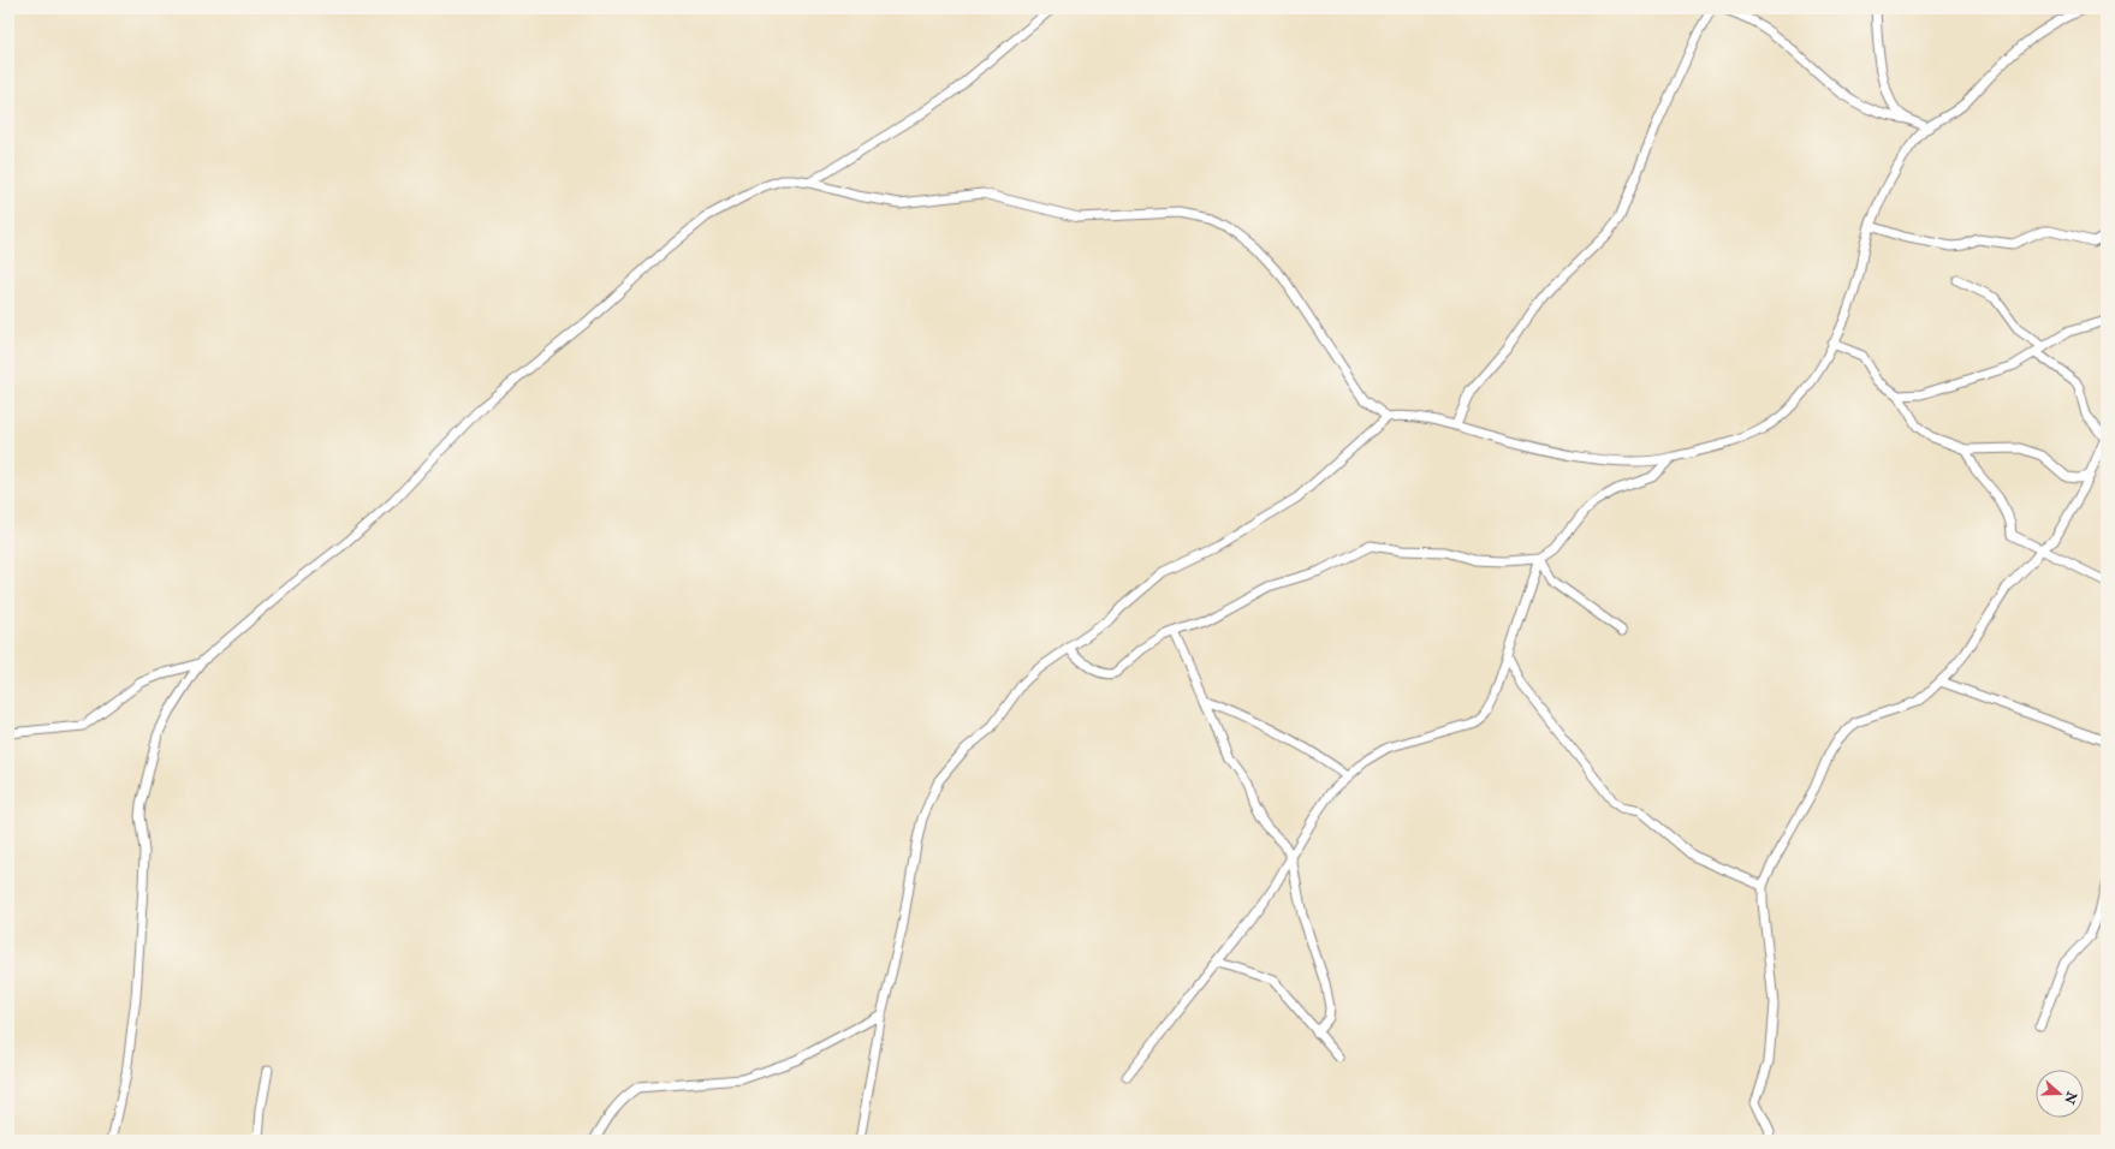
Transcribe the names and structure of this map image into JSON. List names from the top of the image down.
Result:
{
  "north": "right"
}
